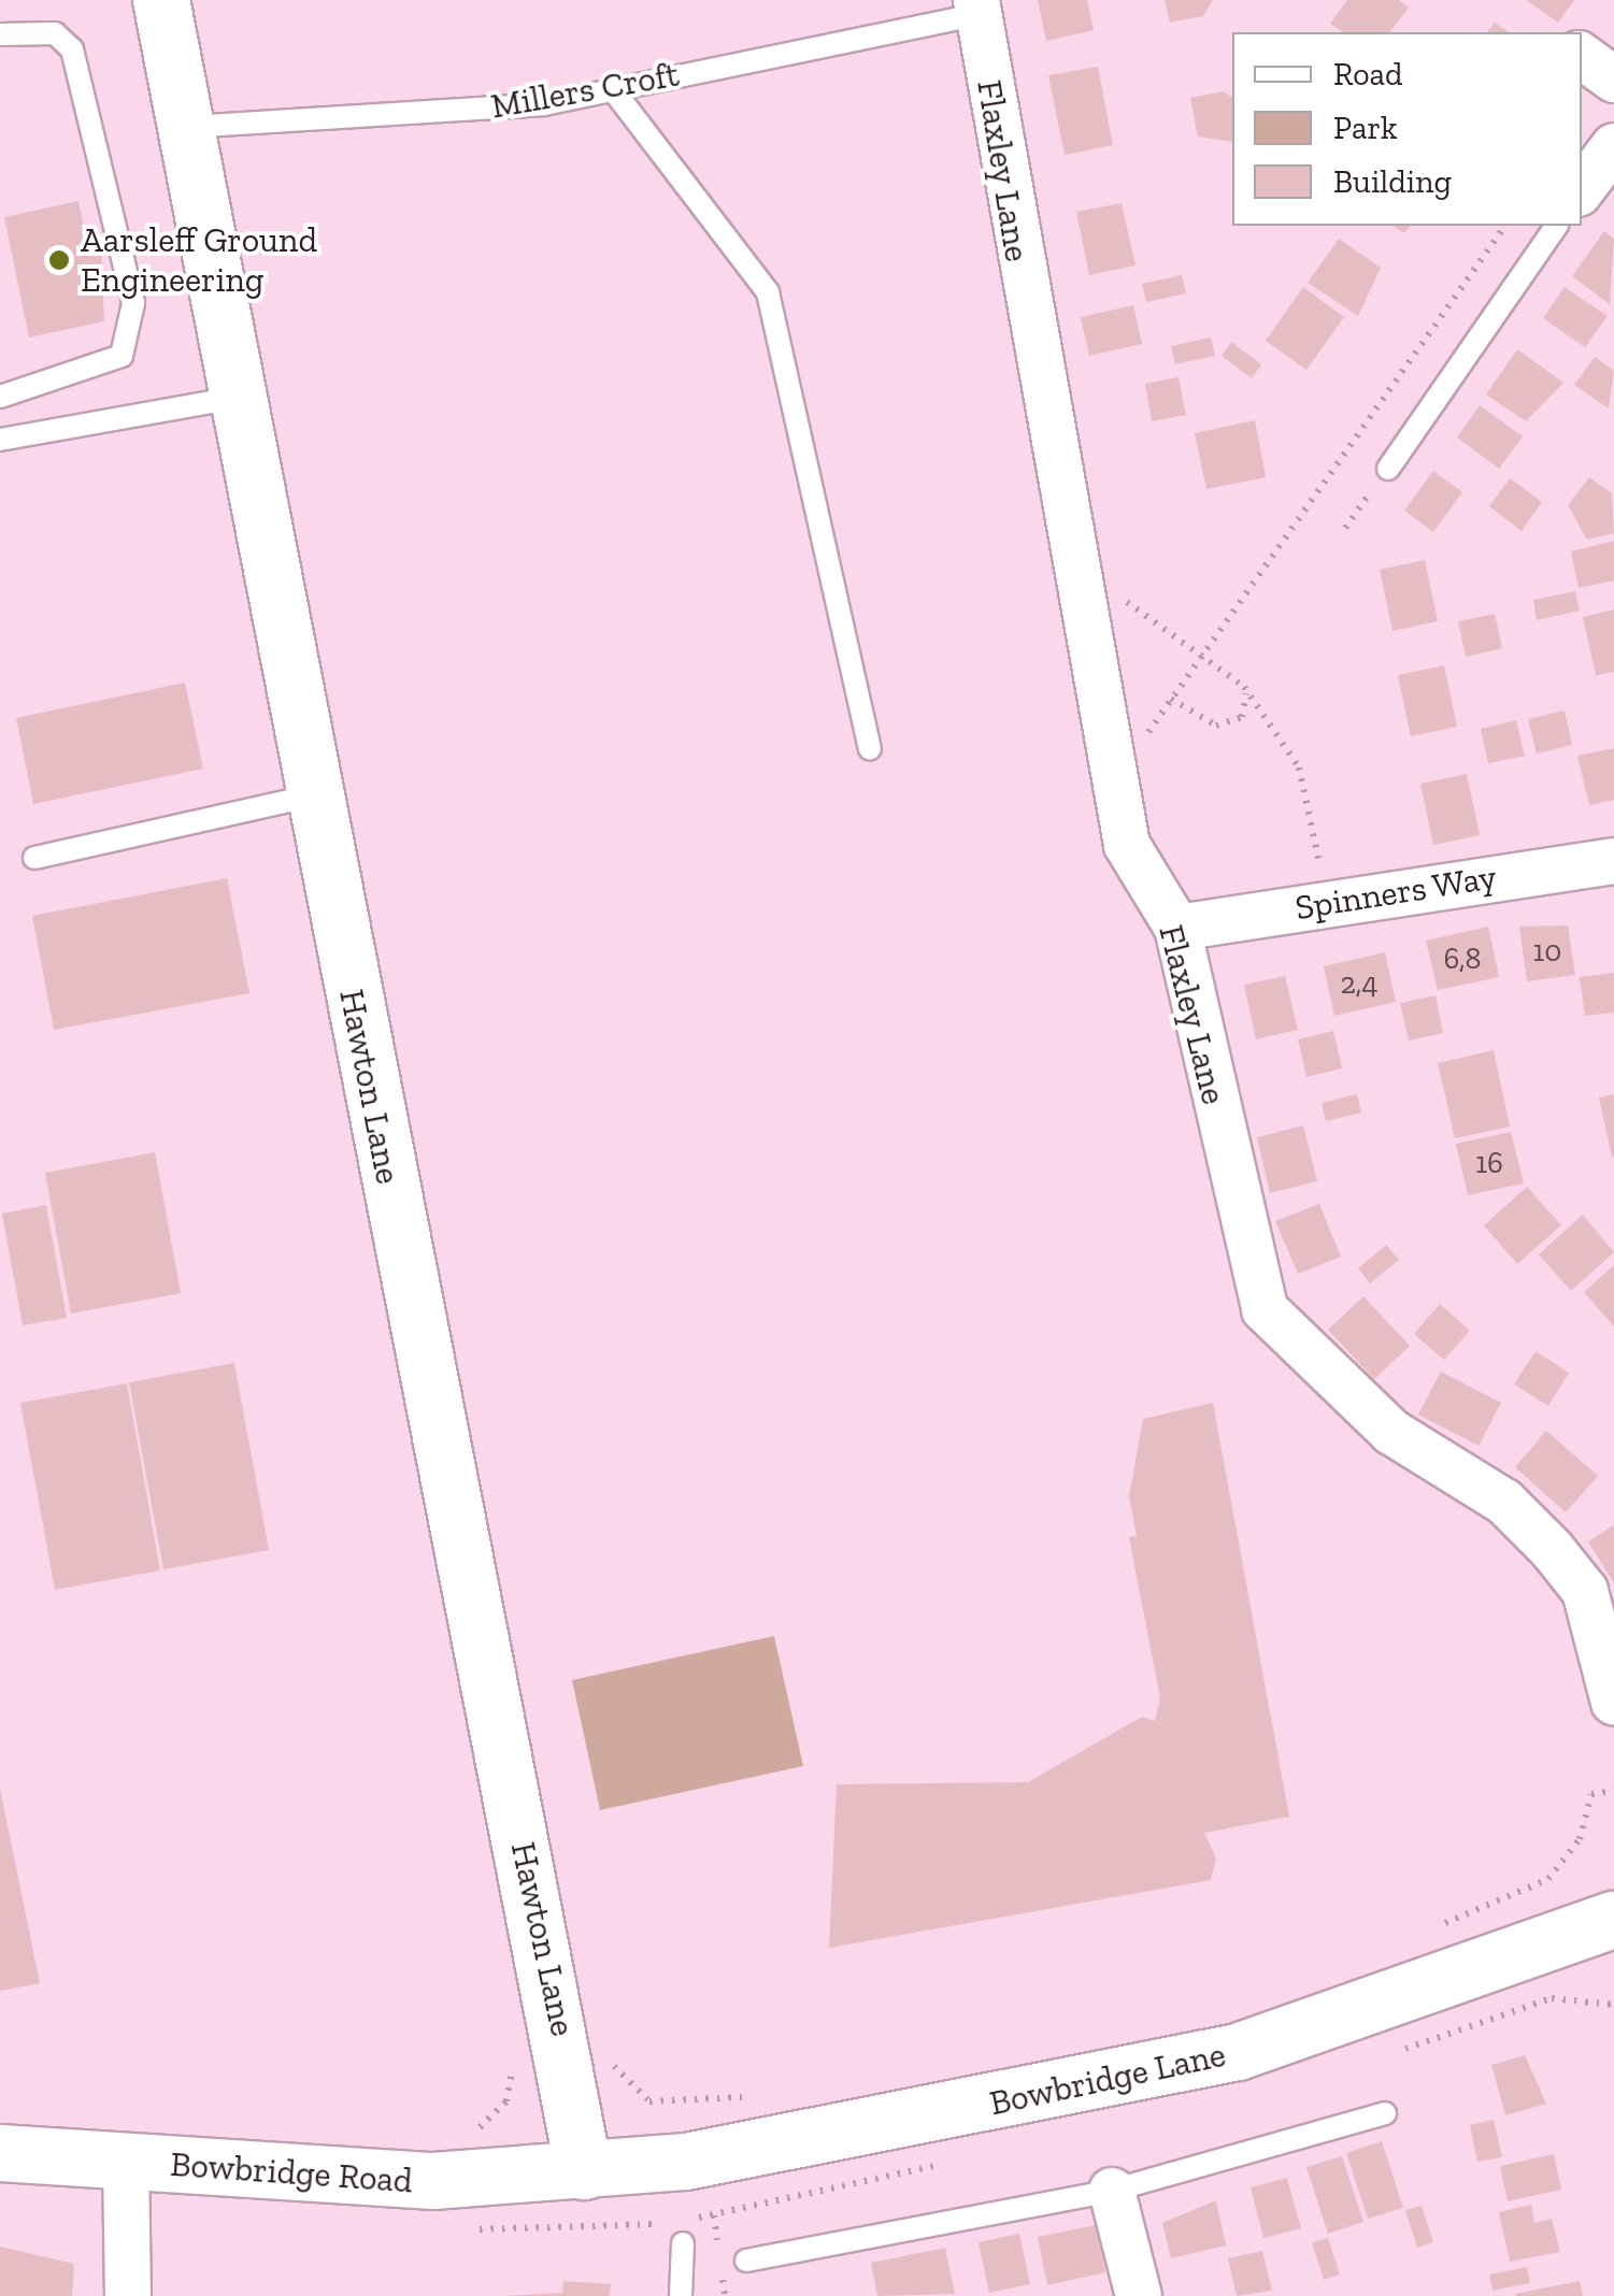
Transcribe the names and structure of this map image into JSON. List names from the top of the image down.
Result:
{
  "streets": {
    "street": [
      "Flaxley Lane",
      "Spinners Way",
      "Hawton Lane",
      "Bowbridge Lane",
      "Bowbridge Road"
    ],
    "lane": ["Millers Croft"]
  },
  "crossings": [
    ["Millers Croft", "Flaxley Lane"],
    ["Millers Croft", "Hawton Lane"],
    ["Flaxley Lane", "Spinners Way"],
    ["Hawton Lane", "Bowbridge Lane"],
    ["Hawton Lane", "Bowbridge Road"],
    ["Bowbridge Lane", "Bowbridge Road"]
  ],
  "places": ["Aarsleff Ground Engineering"],
  "house_numbers": [
    "10",
    "6,8",
    "2,4",
    "16"
  ],
  "legend": ["Road", "Park", "Building"]
}
